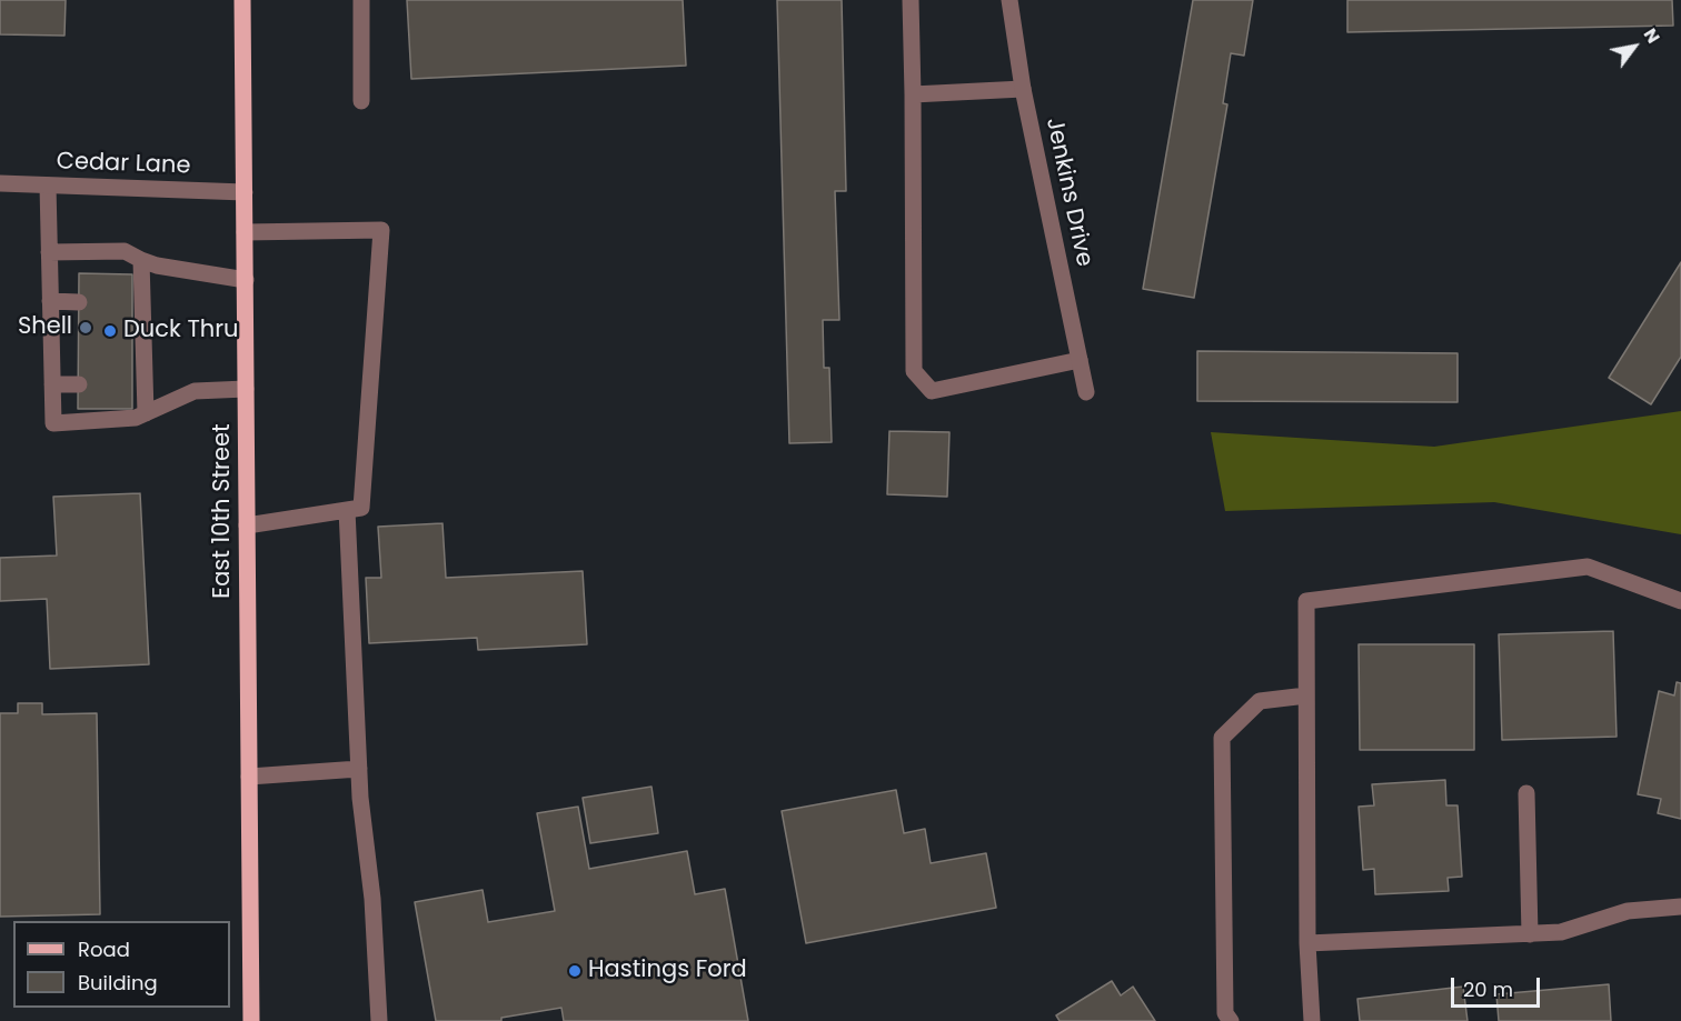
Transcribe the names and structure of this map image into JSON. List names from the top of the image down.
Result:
{
  "streets": {
    "main road": ["East 10th Street"],
    "street": ["Cedar Lane", "Jenkins Drive"]
  },
  "crossings": [
    ["Cedar Lane", "East 10th Street"]
  ],
  "places": ["Shell", "Duck Thru", "Hastings Ford"],
  "legend": ["Road", "Building"],
  "scale_bar": "20 m",
  "north": "top right"
}
